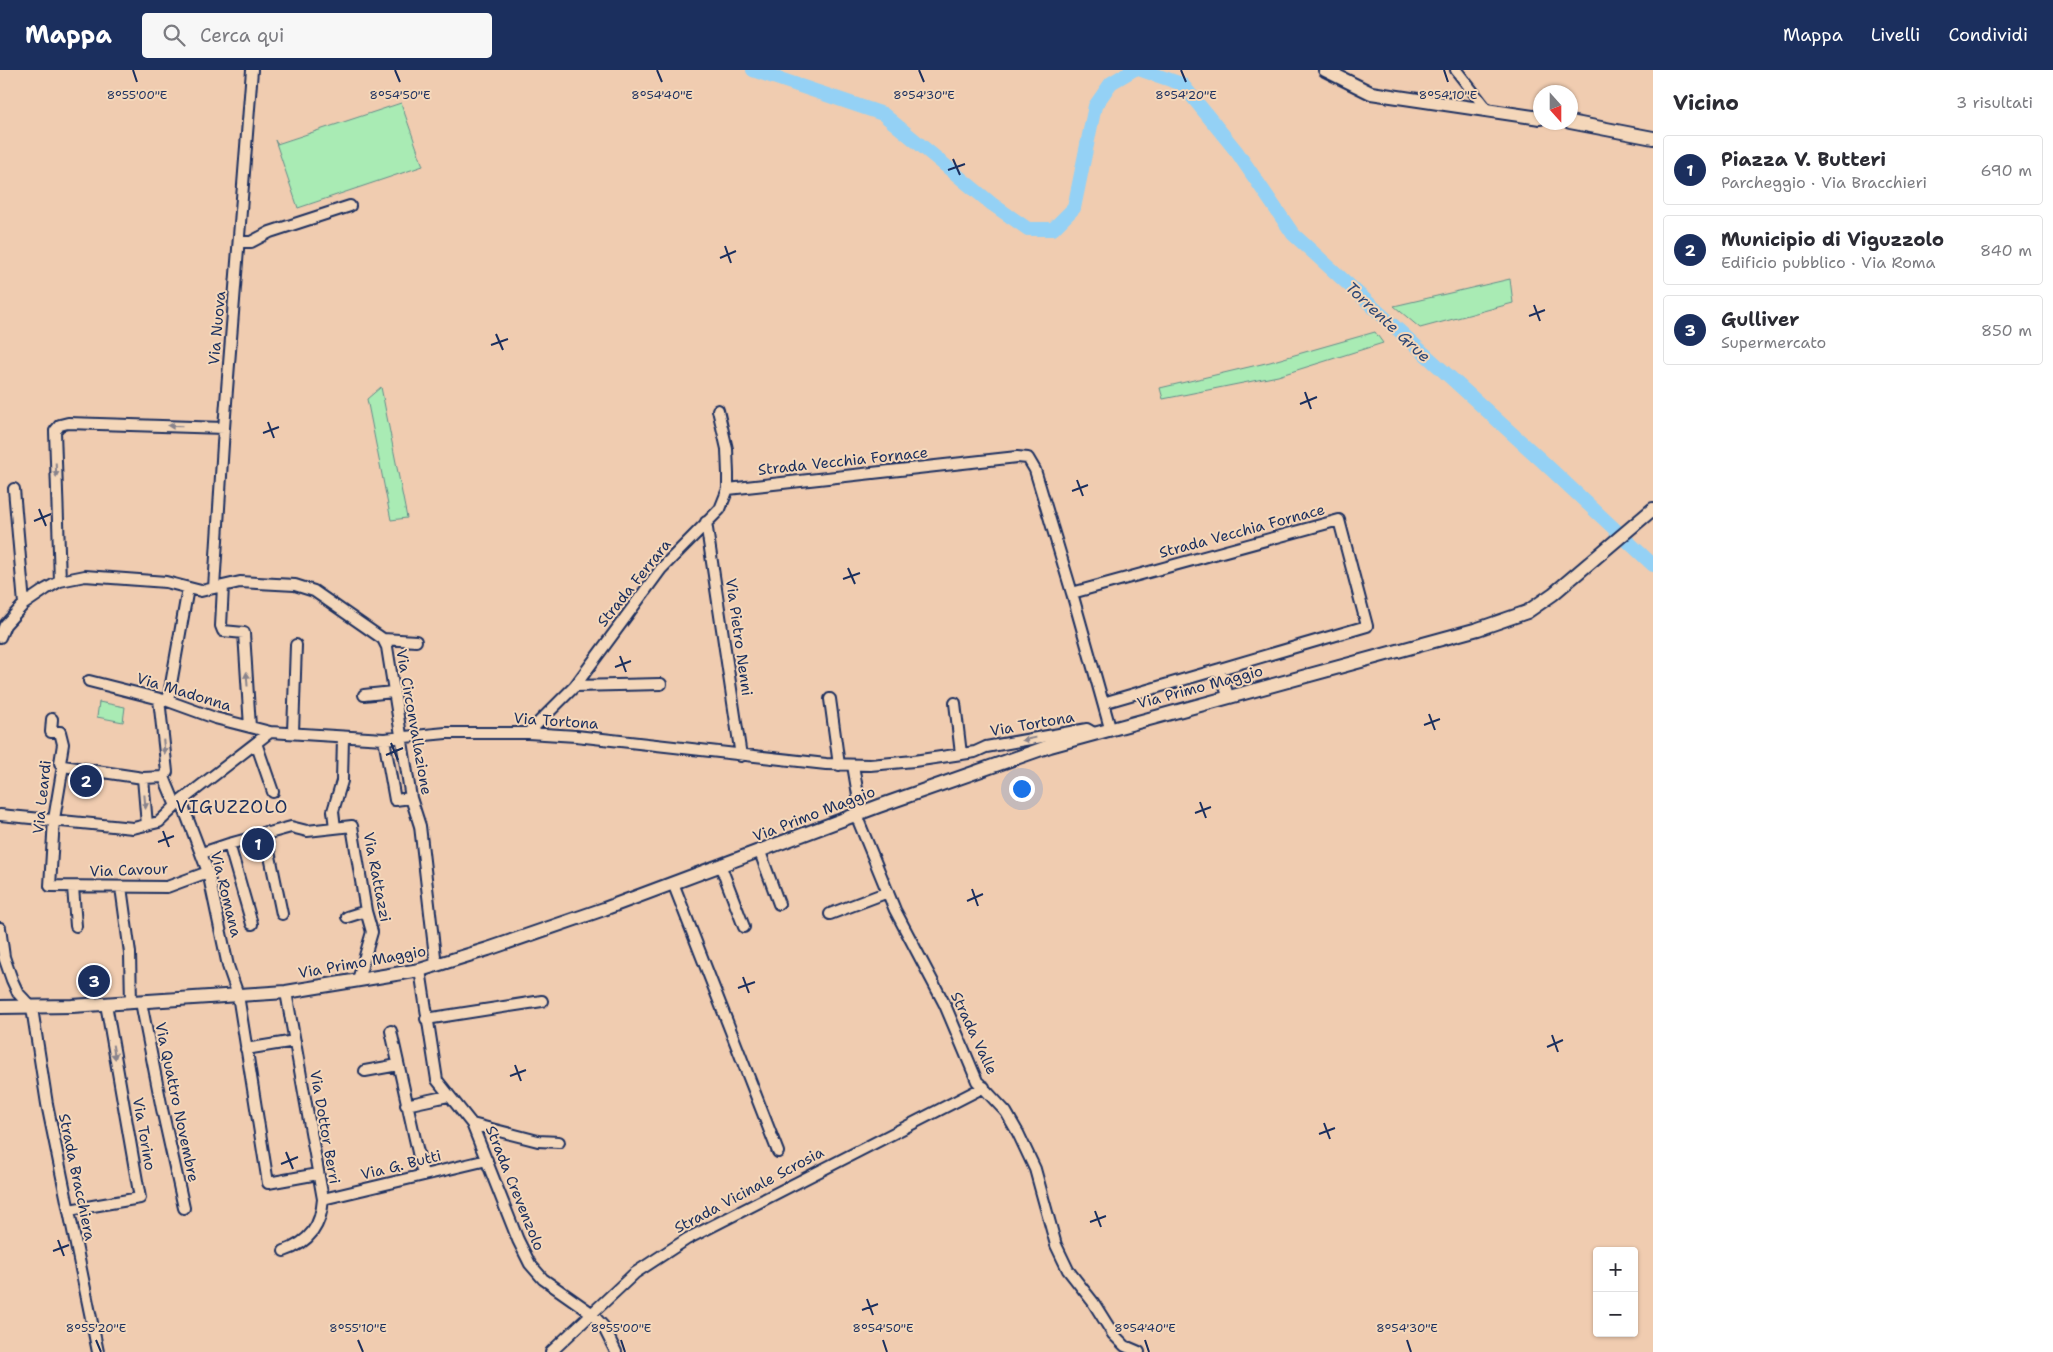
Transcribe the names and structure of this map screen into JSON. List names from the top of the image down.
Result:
{
  "streets": {
    "main road": ["Via Primo Maggio"],
    "street": [
      "Via Nuova",
      "Strada Vecchia Fornace",
      "Strada Ferrara",
      "Via Pietro Nenni",
      "Via Madonna",
      "Via Tortona",
      "Via Circonvallazione",
      "Via Leardi",
      "Via Cavour",
      "Via Rattazzi",
      "Via Romana",
      "Strada Valle",
      "Via Quattro Novembre",
      "Via Dottor Berri",
      "Via Torino",
      "Via G. Butti",
      "Strada Bracchiera",
      "Strada Crevenzolo",
      "Strada Vicinale Scrosia"
    ]
  },
  "crossings": [
    ["Via Nuova", "Via Madonna"],
    ["Via Nuova", "Via Circonvallazione"],
    ["Strada Vecchia Fornace", "Strada Ferrara"],
    ["Strada Ferrara", "Via Pietro Nenni"],
    ["Strada Ferrara", "Via Tortona"],
    ["Via Pietro Nenni", "Via Tortona"],
    ["Via Primo Maggio", "Via Tortona"],
    ["Via Primo Maggio", "Via Circonvallazione"],
    ["Via Primo Maggio", "Via Rattazzi"],
    ["Via Primo Maggio", "Via Romana"],
    ["Via Primo Maggio", "Strada Valle"],
    ["Via Primo Maggio", "Via Quattro Novembre"],
    ["Via Primo Maggio", "Via Dottor Berri"],
    ["Via Primo Maggio", "Via Torino"],
    ["Via Primo Maggio", "Strada Bracchiera"],
    ["Via Primo Maggio", "Strada Crevenzolo"],
    ["Via Madonna", "Via Tortona"],
    ["Via Tortona", "Via Circonvallazione"],
    ["Via Tortona", "Strada Valle"],
    ["Via Leardi", "Via Cavour"],
    ["Via Cavour", "Via Romana"],
    ["Via Cavour", "Via Quattro Novembre"],
    ["Via Romana", "Via Dottor Berri"],
    ["Strada Valle", "Strada Vicinale Scrosia"],
    ["Via Dottor Berri", "Via G. Butti"],
    ["Via Torino", "Strada Bracchiera"],
    ["Via G. Butti", "Strada Crevenzolo"],
    ["Strada Crevenzolo", "Strada Vicinale Scrosia"]
  ],
  "districts": ["VIGUZZOLO"],
  "water": ["Torrente Grue"],
  "north": "bottom",
  "page": {
    "header": "Mappa",
    "search": "Cerca qui",
    "nav": ["Mappa", "Livelli", "Condividi"],
    "heading": ["Vicino", "3 risultati"],
    "list": [
      {
        "mark": "1",
        "name": "Piazza V. Butteri",
        "note": "Parcheggio · Via Bracchieri",
        "value": "690 m"
      },
      {
        "mark": "2",
        "name": "Municipio di Viguzzolo",
        "note": "Edificio pubblico · Via Roma",
        "value": "840 m"
      },
      {
        "mark": "3",
        "name": "Gulliver",
        "note": "Supermercato",
        "value": "850 m"
      }
    ],
    "pins": ["2", "1", "3"],
    "map_buttons": ["+", "−"]
  },
  "coordinates": [
    "8°55'00\"E",
    "8°54'50\"E",
    "8°54'40\"E",
    "8°54'30\"E",
    "8°54'20\"E",
    "8°54'10\"E",
    "8°55'20\"E",
    "8°55'10\"E"
  ]
}
